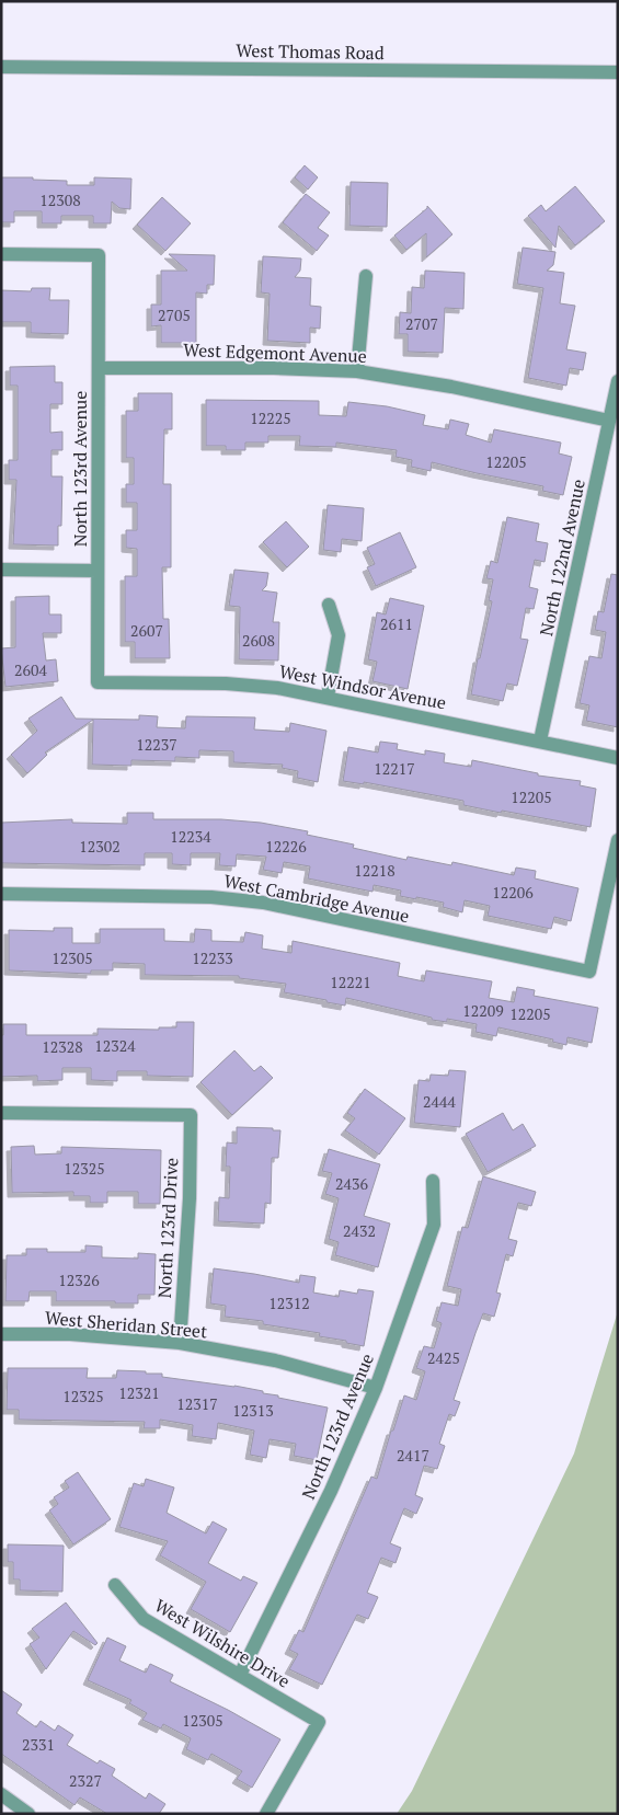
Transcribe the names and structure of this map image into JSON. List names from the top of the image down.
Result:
{
  "streets": {
    "street": [
      "West Thomas Road",
      "West Edgemont Avenue",
      "North 123rd Avenue",
      "North 122nd Avenue",
      "West Windsor Avenue",
      "West Cambridge Avenue",
      "North 123rd Drive",
      "West Sheridan Street",
      "West Wilshire Drive"
    ]
  },
  "crossings": [
    ["West Edgemont Avenue", "North 123rd Avenue"],
    ["West Edgemont Avenue", "North 122nd Avenue"],
    ["North 123rd Avenue", "West Windsor Avenue"],
    ["North 123rd Avenue", "West Sheridan Street"],
    ["North 123rd Avenue", "West Wilshire Drive"],
    ["North 122nd Avenue", "West Windsor Avenue"],
    ["North 123rd Drive", "West Sheridan Street"]
  ],
  "house_numbers": [
    "12308",
    "2705",
    "2707",
    "12225",
    "12205",
    "2611",
    "2607",
    "2608",
    "2604",
    "12237",
    "12217",
    "12205",
    "12234",
    "12302",
    "12226",
    "12218",
    "12206",
    "12305",
    "12233",
    "12221",
    "12209",
    "12205",
    "12324",
    "12328",
    "2444",
    "12325",
    "2436",
    "2432",
    "12326",
    "12312",
    "2425",
    "12321",
    "12325",
    "12317",
    "12313",
    "2417",
    "12305",
    "2331",
    "2327"
  ]
}
